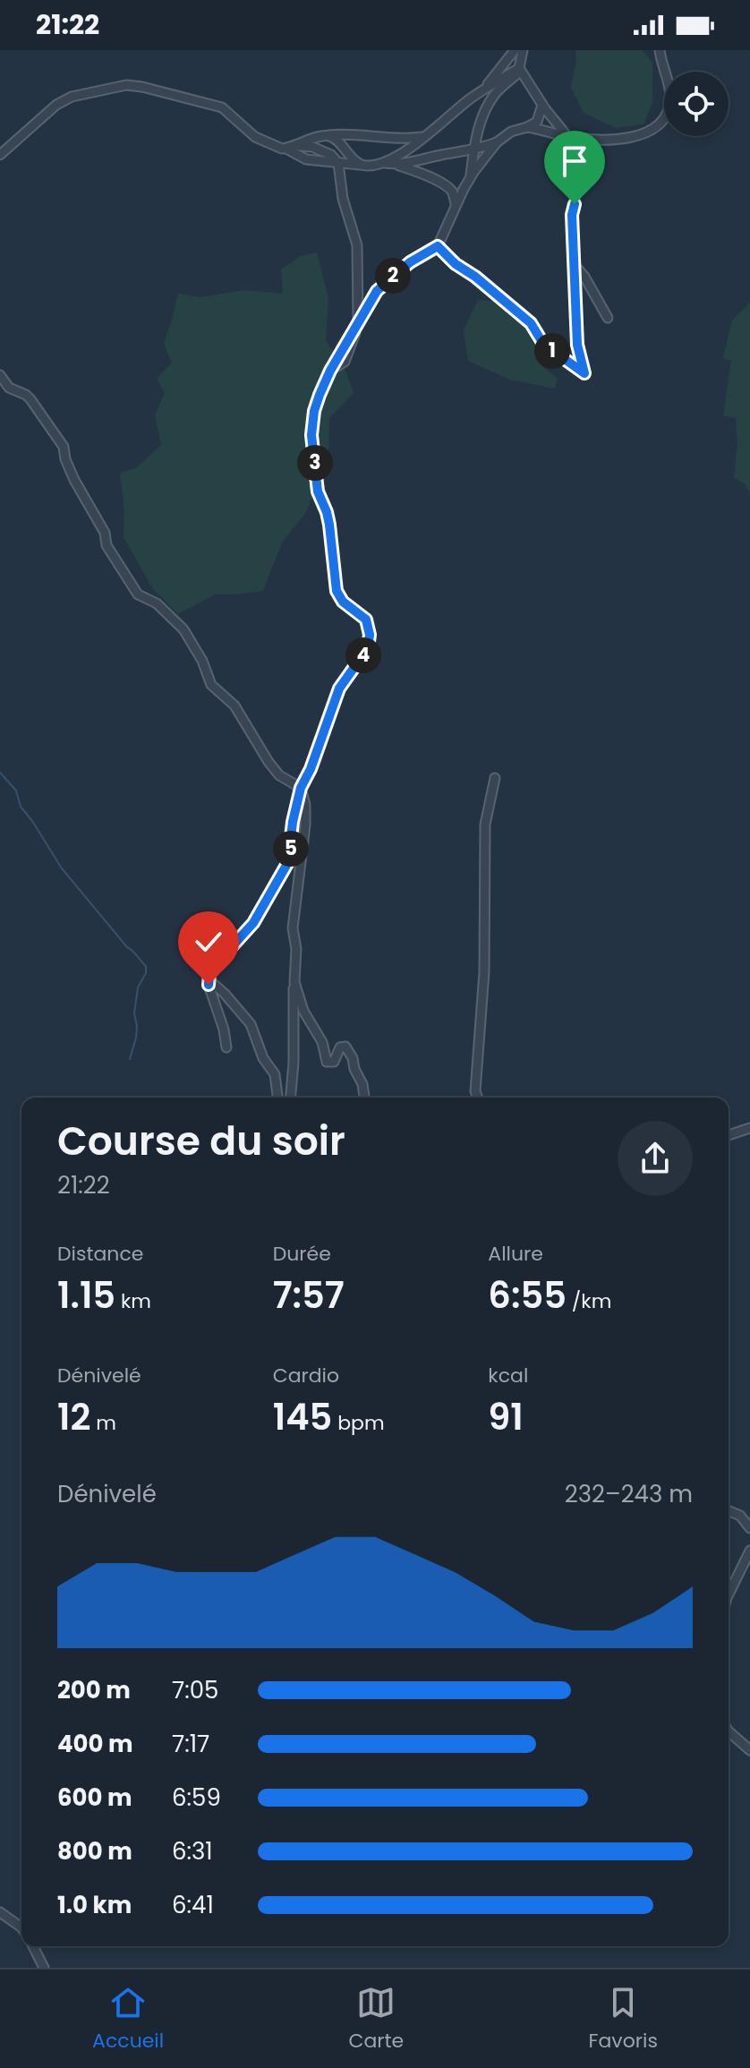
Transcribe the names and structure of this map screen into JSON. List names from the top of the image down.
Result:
{
  "page": {
    "status": "21:22",
    "pins": [
      "2",
      "1",
      "3",
      "4",
      "5"
    ],
    "heading": ["Course du soir", "21:22"],
    "stats": [
      ["Distance", "1.15 km"],
      ["Durée", "7:57"],
      ["Allure", "6:55 /km"],
      ["Dénivelé", "12 m"],
      ["Cardio", "145 bpm"],
      ["kcal", "91"]
    ],
    "chart": ["Dénivelé", "232–243 m"],
    "list": [
      {
        "name": "200 m",
        "note": "7:05"
      },
      {
        "name": "400 m",
        "note": "7:17"
      },
      {
        "name": "600 m",
        "note": "6:59"
      },
      {
        "name": "800 m",
        "note": "6:31"
      },
      {
        "name": "1.0 km",
        "note": "6:41"
      }
    ],
    "tabs": ["Accueil", "Carte", "Favoris"]
  }
}
